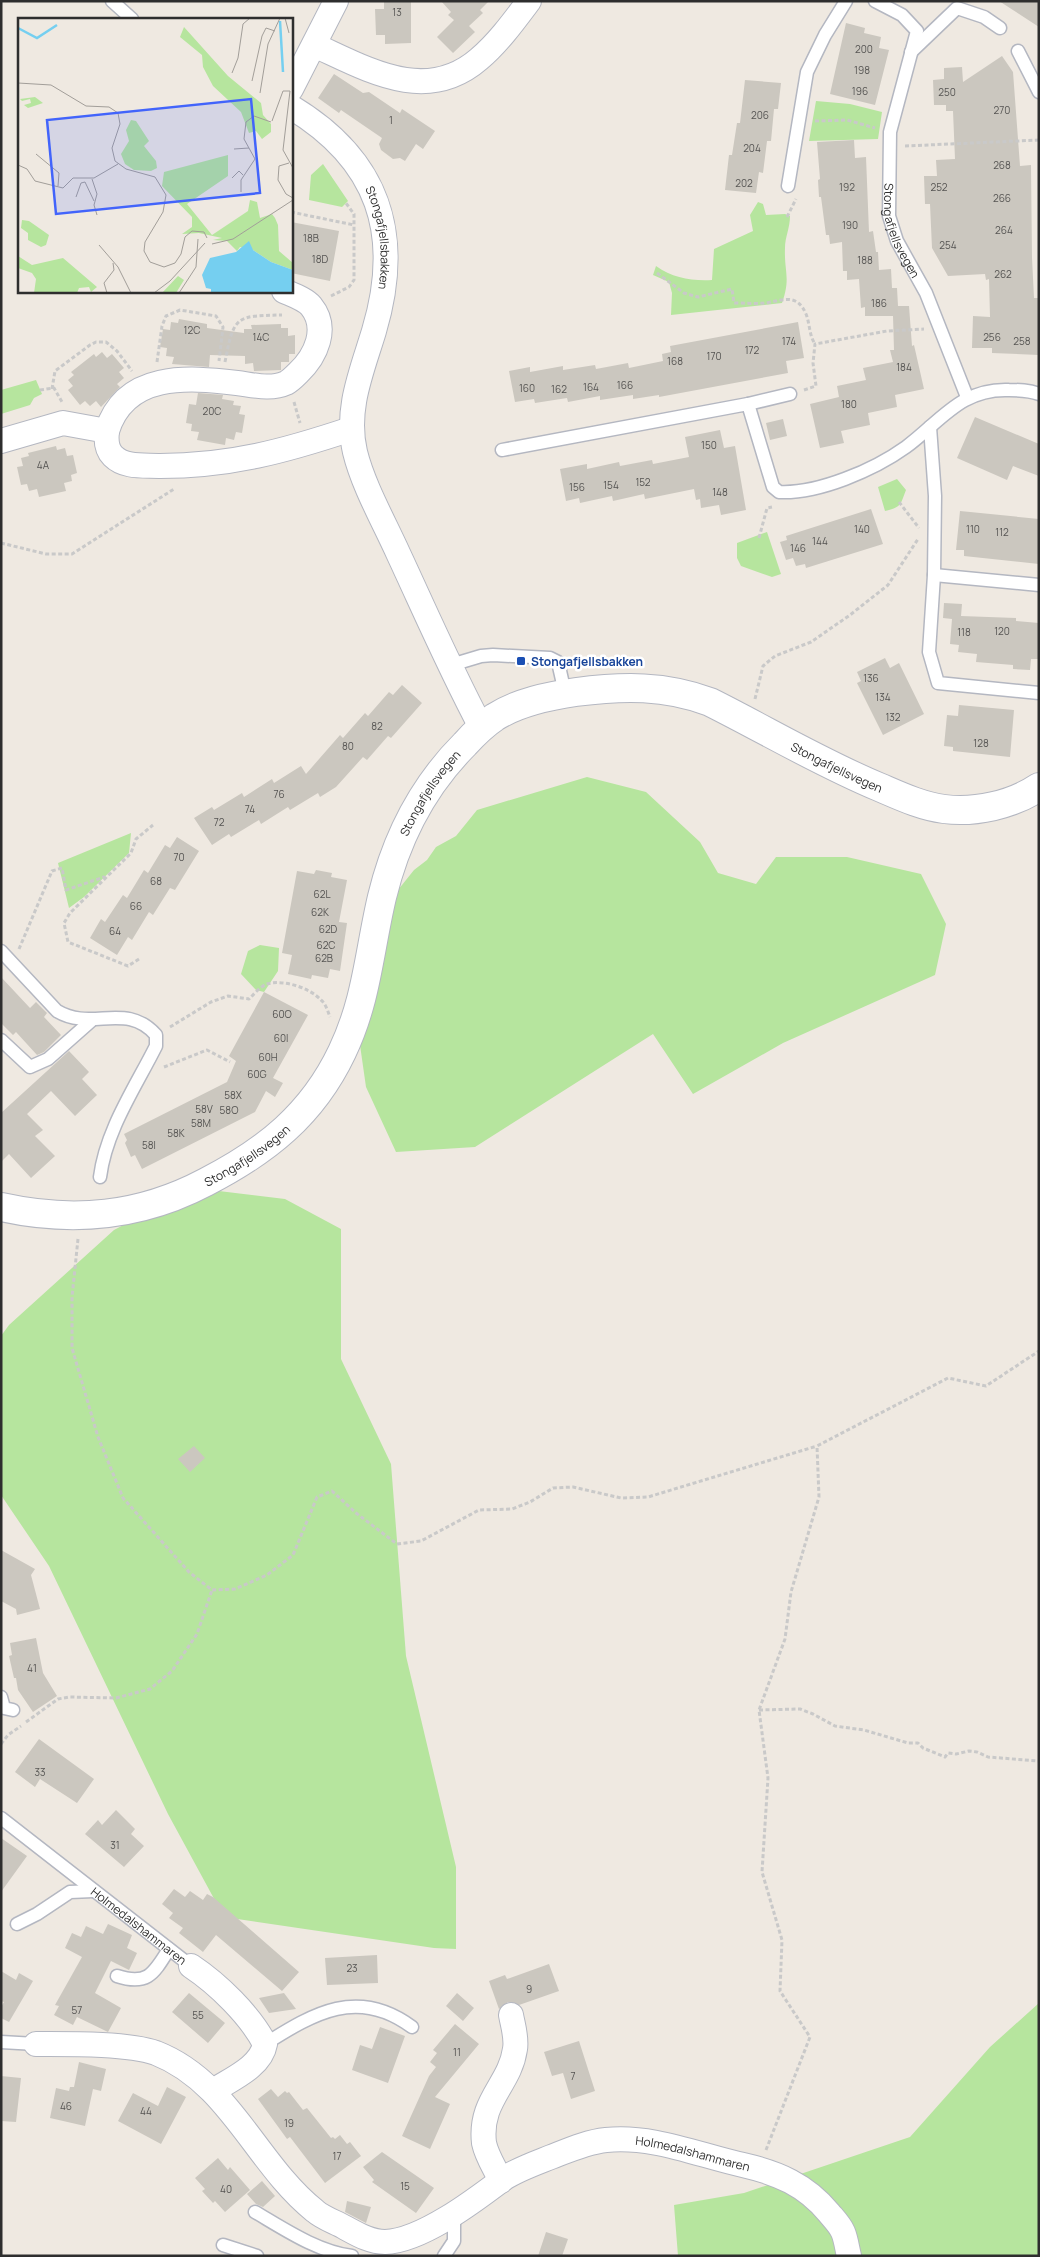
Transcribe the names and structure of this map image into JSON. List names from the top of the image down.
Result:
{
  "streets": {
    "street": ["Stongafjellsvegen", "Stongafjellsbakken", "Holmedalshammaren"]
  },
  "crossings": [
    ["Stongafjellsvegen", "Stongafjellsbakken"]
  ],
  "places": {
    "transit": ["Stongafjellsbakken"]
  },
  "house_numbers": [
    "13",
    "200",
    "198",
    "196",
    "250",
    "270",
    "206",
    "1",
    "204",
    "268",
    "202",
    "192",
    "252",
    "266",
    "190",
    "264",
    "18B",
    "254",
    "18D",
    "188",
    "262",
    "186",
    "12C",
    "14C",
    "256",
    "174",
    "258",
    "172",
    "170",
    "168",
    "184",
    "166",
    "164",
    "160",
    "162",
    "180",
    "20C",
    "150",
    "4A",
    "152",
    "154",
    "156",
    "148",
    "140",
    "110",
    "112",
    "144",
    "146",
    "120",
    "118",
    "136",
    "134",
    "132",
    "82",
    "128",
    "80",
    "76",
    "74",
    "72",
    "70",
    "68",
    "62L",
    "66",
    "62K",
    "62D",
    "64",
    "62C",
    "62B",
    "60O",
    "60I",
    "60H",
    "60G",
    "58X",
    "58V",
    "58O",
    "58M",
    "58K",
    "58I",
    "41",
    "33",
    "31",
    "23",
    "9",
    "57",
    "55",
    "11",
    "7",
    "46",
    "44",
    "19",
    "17",
    "15",
    "40"
  ]
}
